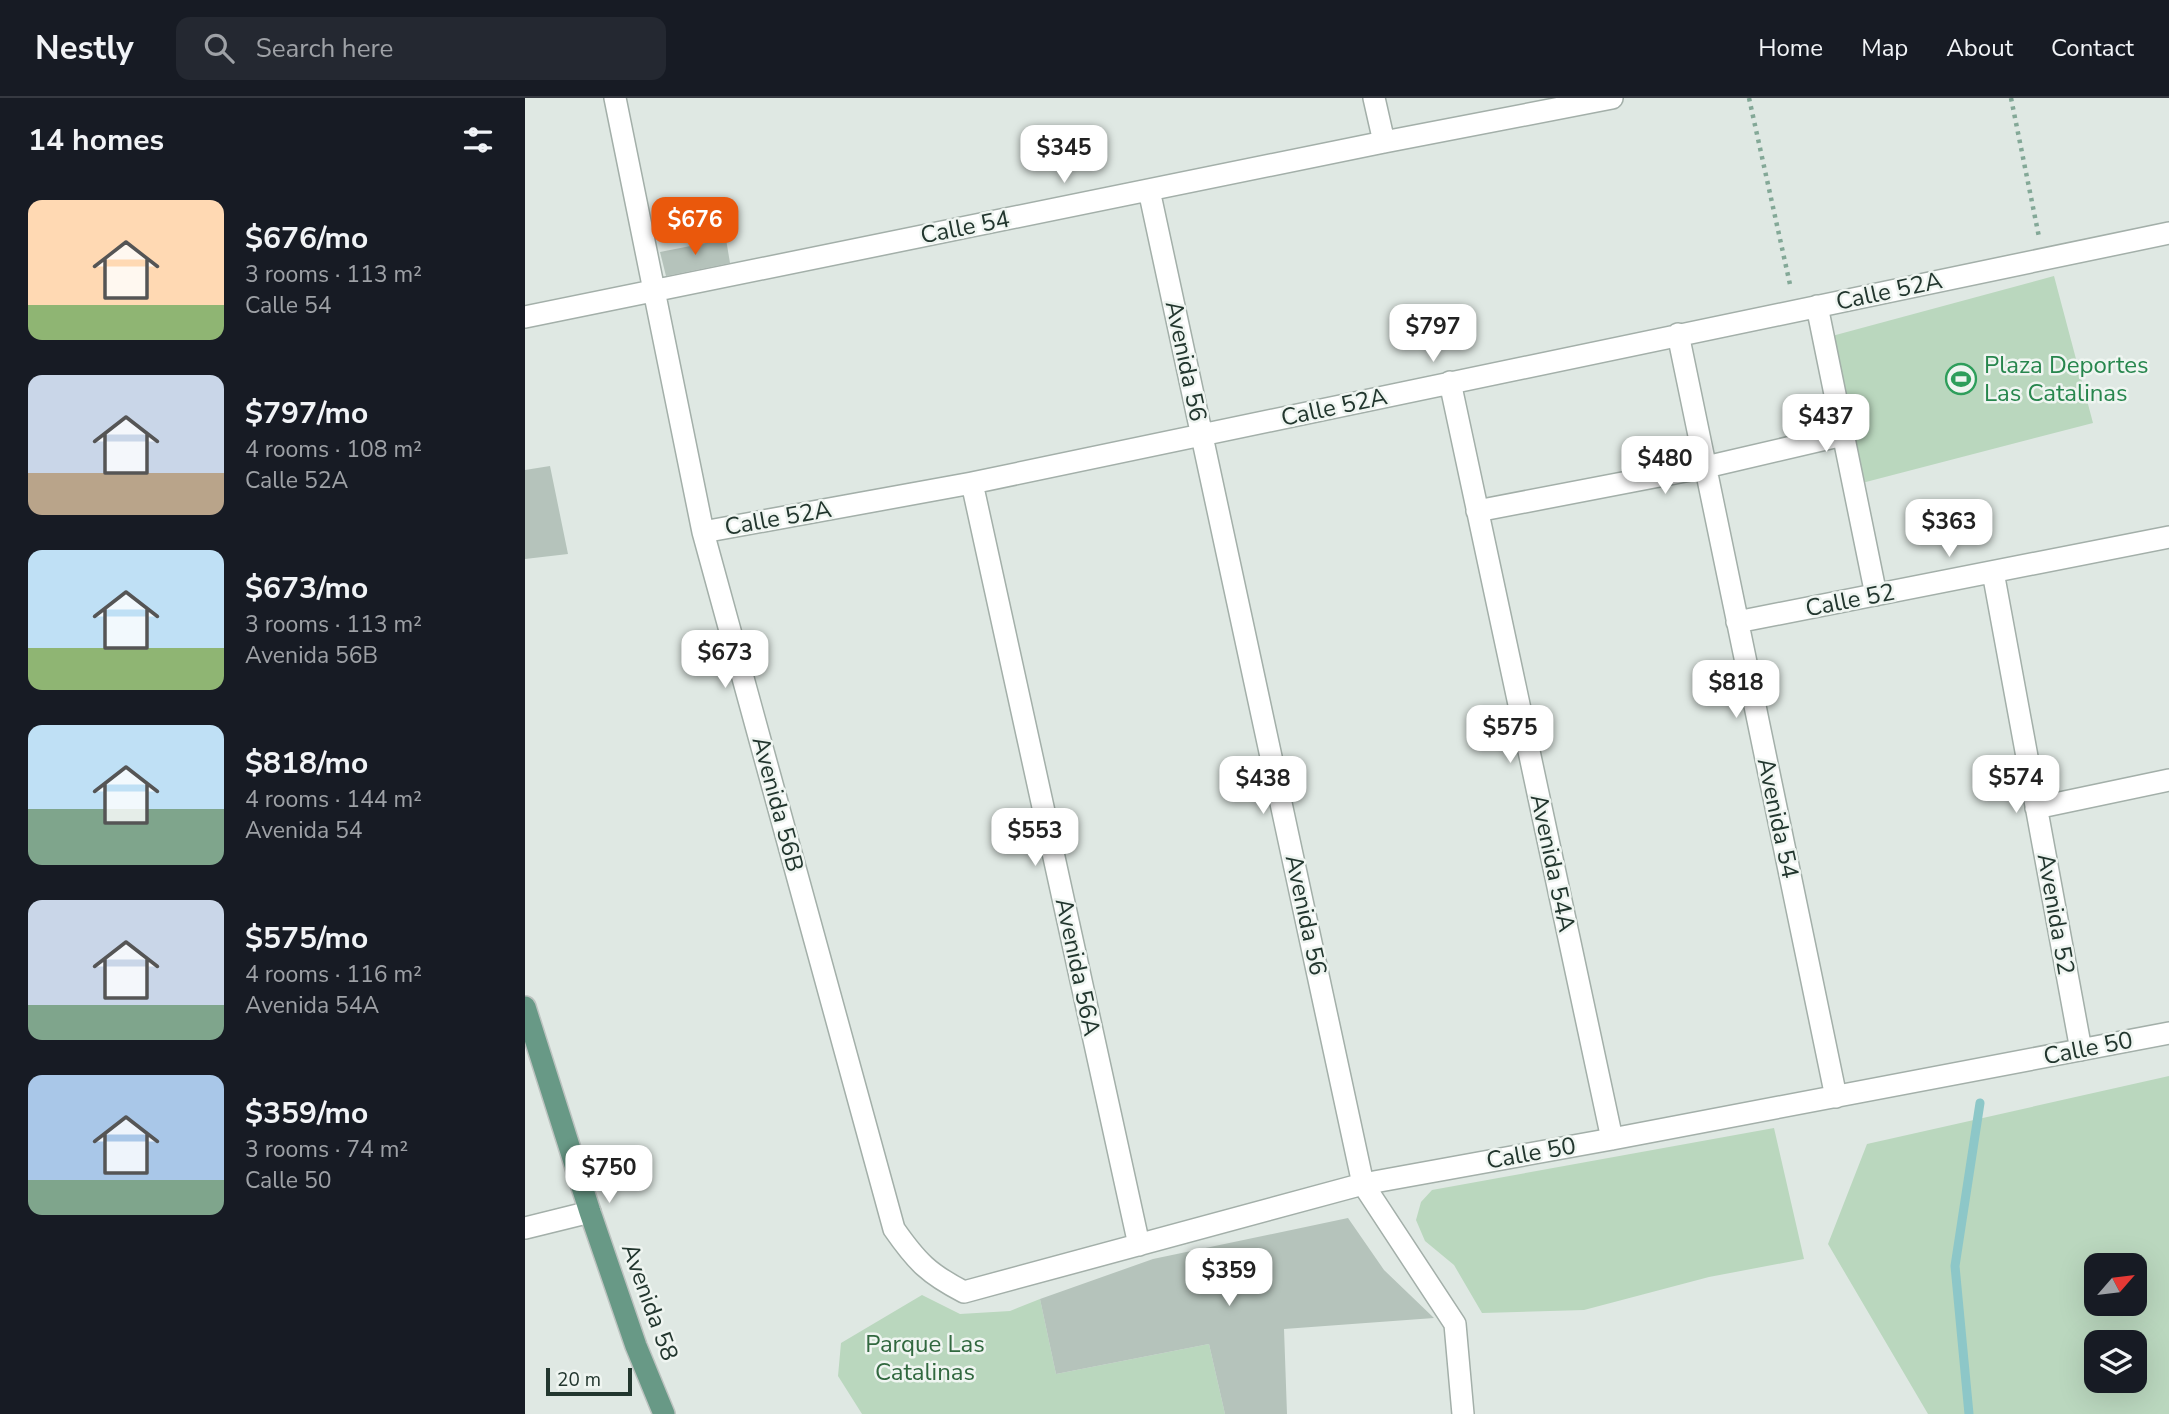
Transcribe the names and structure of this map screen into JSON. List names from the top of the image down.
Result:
{
  "streets": {
    "main road": ["Avenida 58"],
    "street": [
      "Calle 54",
      "Calle 52A",
      "Avenida 56",
      "Calle 52",
      "Avenida 56B",
      "Avenida 54",
      "Avenida 54A",
      "Avenida 52",
      "Avenida 56A",
      "Calle 50"
    ]
  },
  "crossings": [
    ["Calle 54", "Avenida 56"],
    ["Calle 54", "Avenida 56B"],
    ["Calle 52A", "Avenida 56"],
    ["Calle 52A", "Avenida 56B"],
    ["Calle 52A", "Avenida 54"],
    ["Calle 52A", "Avenida 54A"],
    ["Calle 52A", "Avenida 56A"],
    ["Avenida 56", "Calle 50"],
    ["Calle 52", "Avenida 54"],
    ["Calle 52", "Avenida 52"],
    ["Avenida 56B", "Calle 50"],
    ["Avenida 54", "Calle 50"],
    ["Avenida 54A", "Calle 50"],
    ["Avenida 52", "Calle 50"],
    ["Avenida 56A", "Calle 50"]
  ],
  "parks": ["Parque Las Catalinas"],
  "places": {
    "sports": ["Plaza Deportes Las Catalinas"]
  },
  "scale_bar": "20 m",
  "north": "top right",
  "page": {
    "header": "Nestly",
    "search": "Search here",
    "nav": [
      "Home",
      "Map",
      "About",
      "Contact"
    ],
    "heading": "14 homes",
    "price": [
      "$345",
      "$676",
      "$797",
      "$437",
      "$480",
      "$363",
      "$673",
      "$818",
      "$575",
      "$574",
      "$438",
      "$553",
      "$750",
      "$359"
    ],
    "list": [
      {
        "name": "$676/mo",
        "note": "3 rooms · 113 m² · Calle 54"
      },
      {
        "name": "$797/mo",
        "note": "4 rooms · 108 m² · Calle 52A"
      },
      {
        "name": "$673/mo",
        "note": "3 rooms · 113 m² · Avenida 56B"
      },
      {
        "name": "$818/mo",
        "note": "4 rooms · 144 m² · Avenida 54"
      },
      {
        "name": "$575/mo",
        "note": "4 rooms · 116 m² · Avenida 54A"
      },
      {
        "name": "$359/mo",
        "note": "3 rooms · 74 m² · Calle 50"
      }
    ],
    "scale": "20 m"
  }
}
